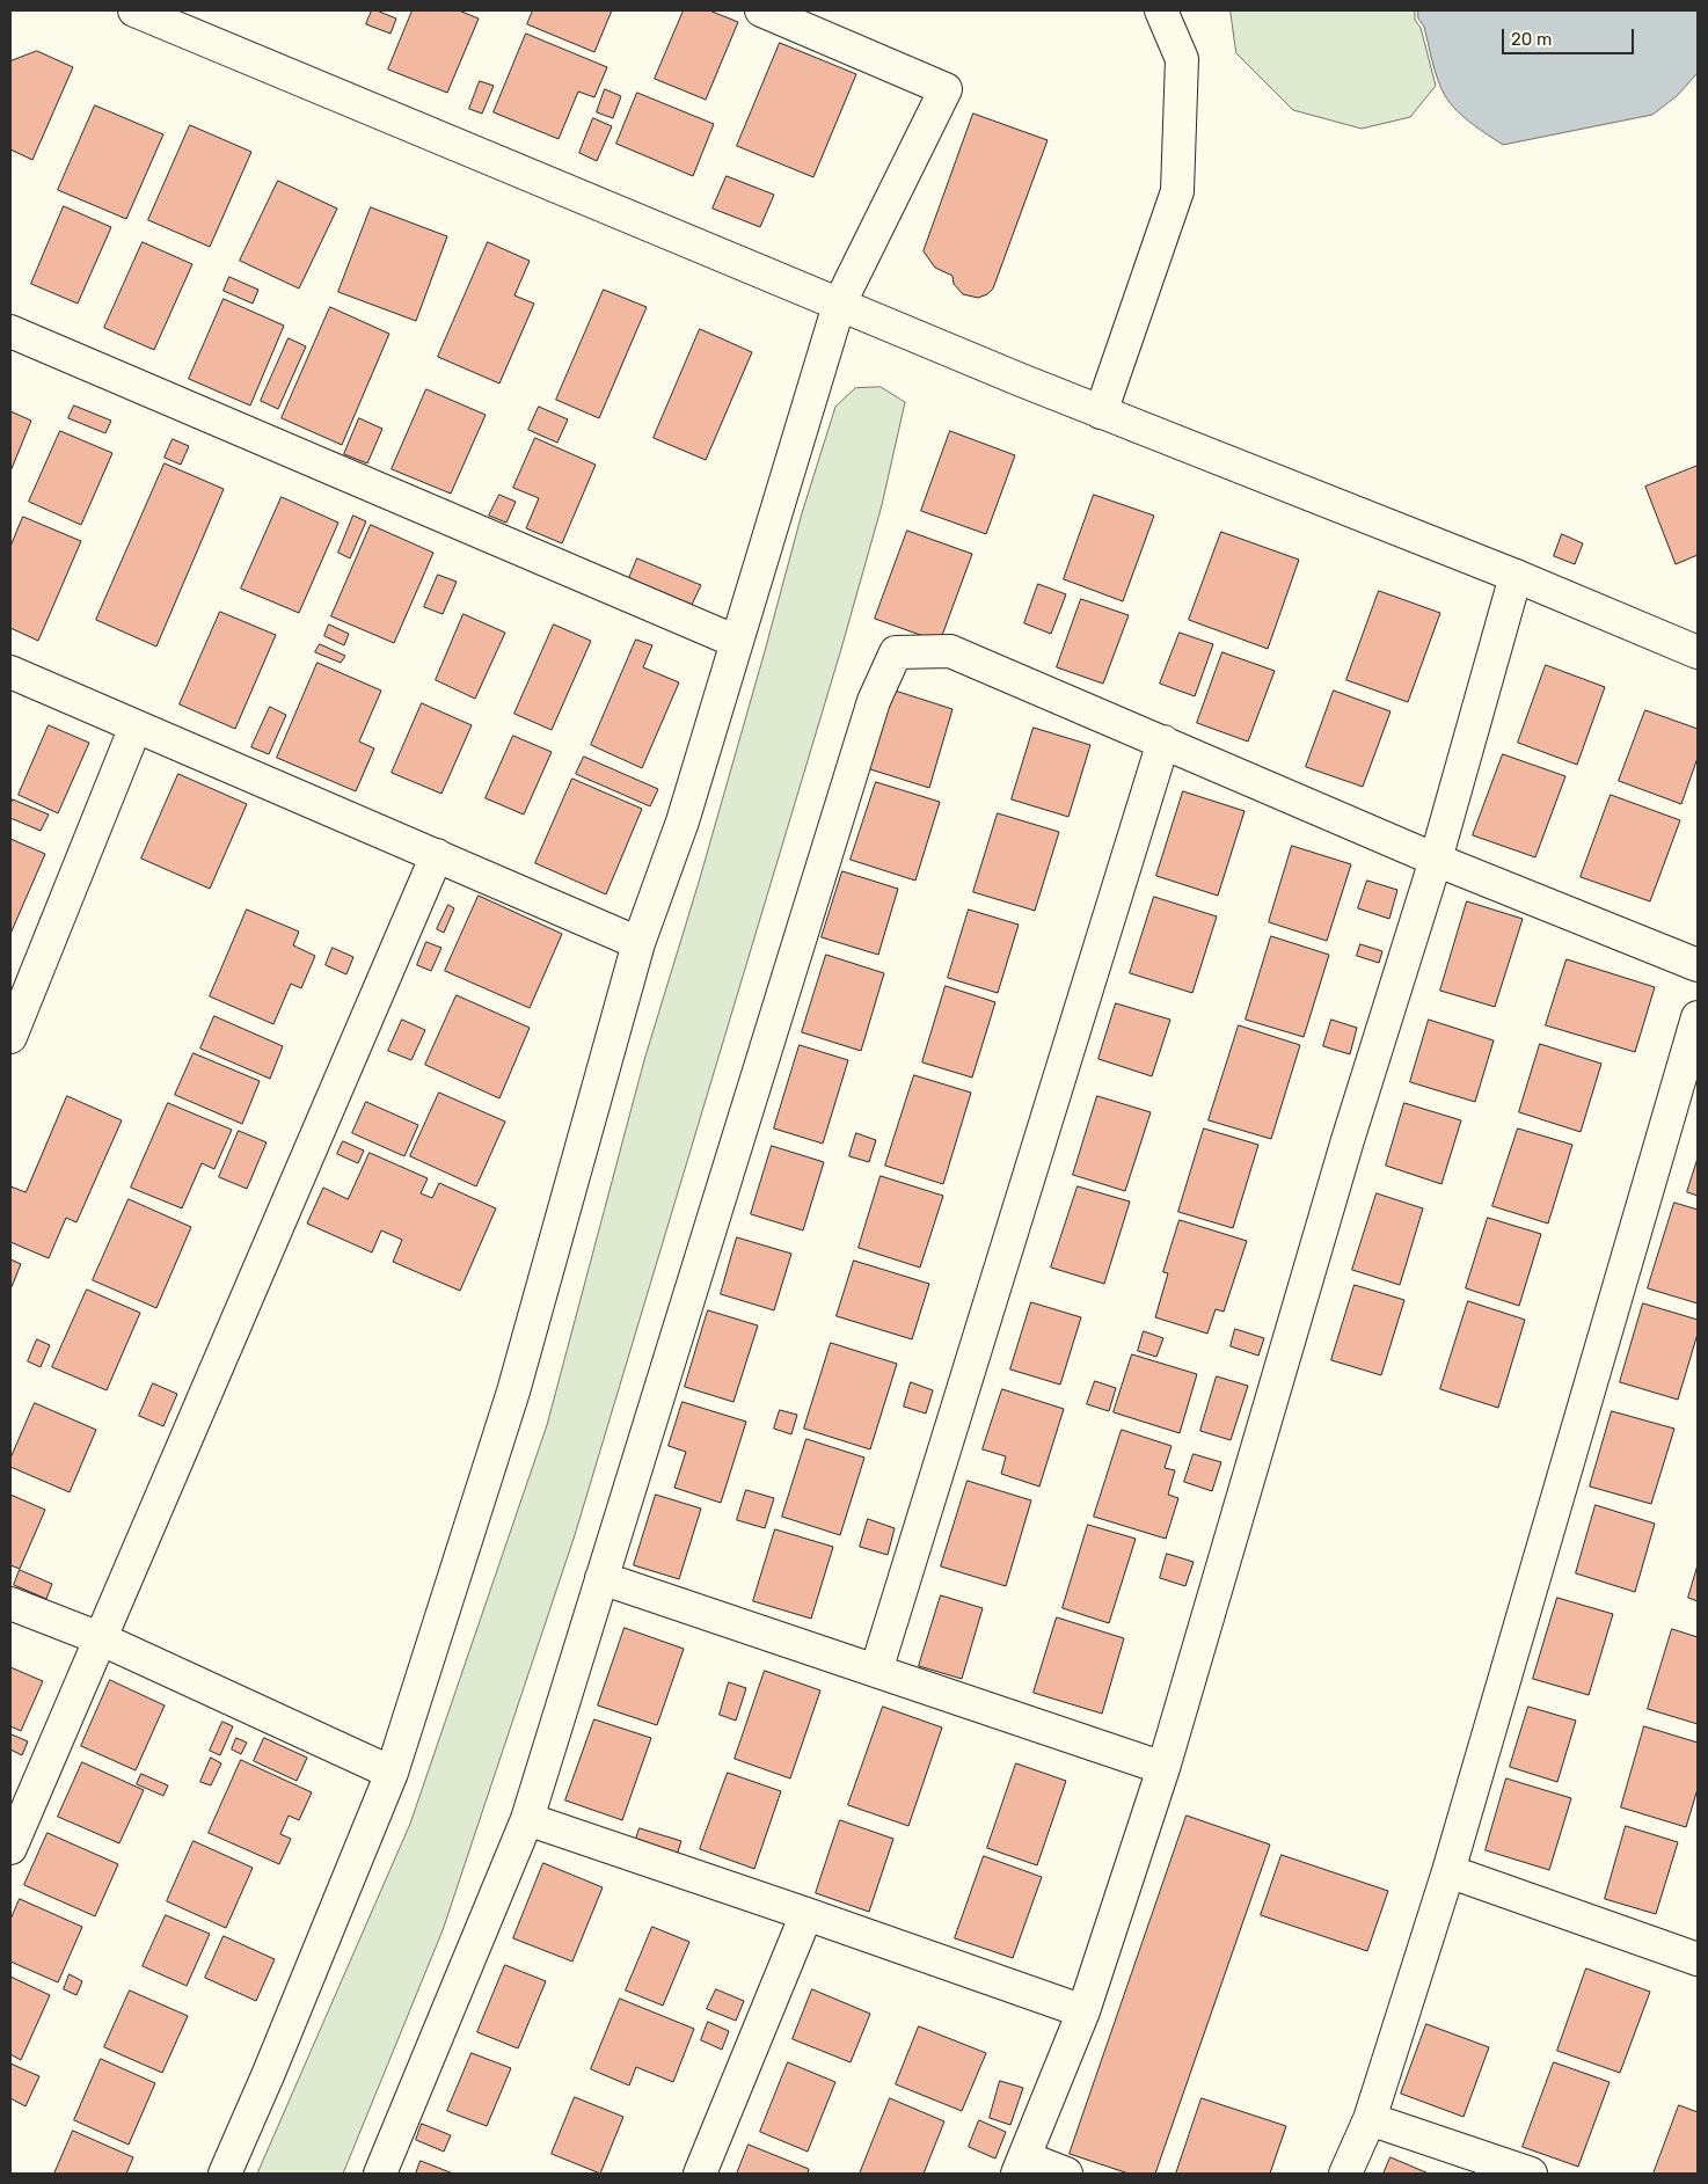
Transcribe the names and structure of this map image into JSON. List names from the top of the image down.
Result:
{
  "scale_bar": "20 m"
}
